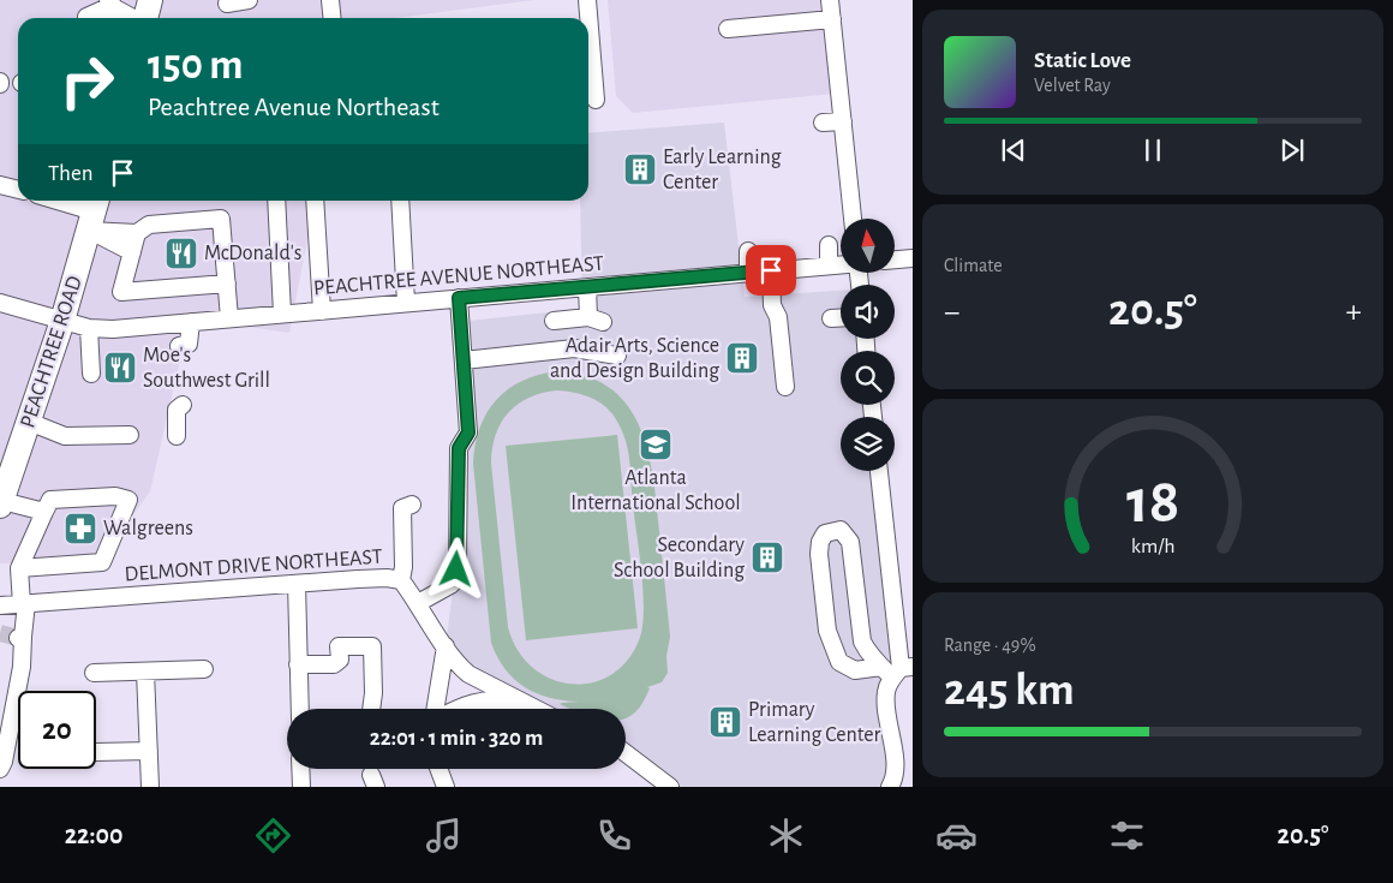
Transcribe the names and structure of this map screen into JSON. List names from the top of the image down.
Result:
{
  "streets": {
    "highway": ["PEACHTREE ROAD"],
    "street": ["PEACHTREE AVENUE NORTHEAST", "DELMONT DRIVE NORTHEAST"]
  },
  "crossings": [
    ["PEACHTREE AVENUE NORTHEAST", "PEACHTREE ROAD"]
  ],
  "places": {
    "building": [
      "Early Learning Center",
      "Adair Arts, Science and Design Building",
      "Secondary School Building",
      "Primary Learning Center"
    ],
    "restaurant": ["McDonald's", "Moe's Southwest Grill"],
    "school or university": ["Atlanta International School"],
    "pharmacy": ["Walgreens"]
  },
  "north": "top",
  "page": {
    "turn": ["150 m", "Peachtree Avenue Northeast"],
    "song": ["Static Love", "Velvet Ray"],
    "then": "Then",
    "tile": [
      "Climate",
      ["Range · 49%", "245 km"]
    ],
    "heat": ["−", "20.5°", "+"],
    "limit": "20",
    "trip": "22:01 · 1 min · 320 m",
    "tabs": ["22:00", "20.5°"],
    "gauge": ["18", "km/h"]
  }
}
